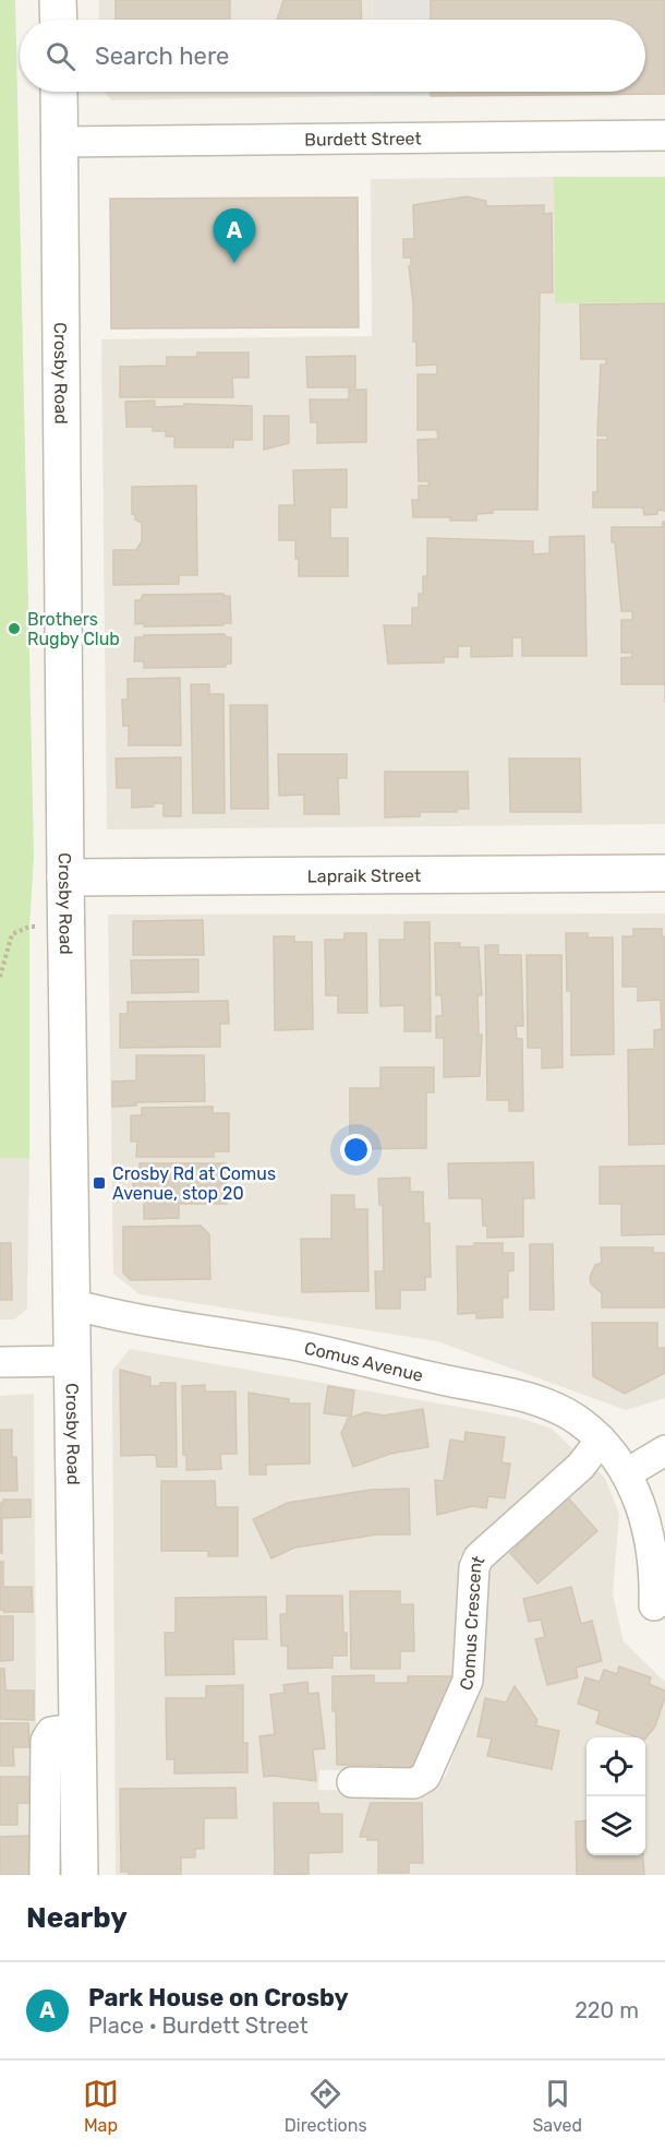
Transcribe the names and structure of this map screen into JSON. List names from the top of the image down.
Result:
{
  "streets": {
    "street": [
      "Burdett Street",
      "Crosby Road",
      "Lapraik Street",
      "Comus Avenue",
      "Comus Crescent"
    ]
  },
  "crossings": [
    ["Burdett Street", "Crosby Road"],
    ["Crosby Road", "Lapraik Street"],
    ["Crosby Road", "Comus Avenue"],
    ["Comus Avenue", "Comus Crescent"]
  ],
  "places": {
    "other": ["Brothers Rugby Club"],
    "transit": ["Crosby Rd at Comus Avenue, stop 20"]
  },
  "page": {
    "search": "Search here",
    "pins": "A",
    "heading": "Nearby",
    "list": [
      {
        "mark": "A",
        "name": "Park House on Crosby",
        "note": "Place · Burdett Street",
        "value": "220 m"
      }
    ],
    "nav": ["Map", "Directions", "Saved"]
  }
}
